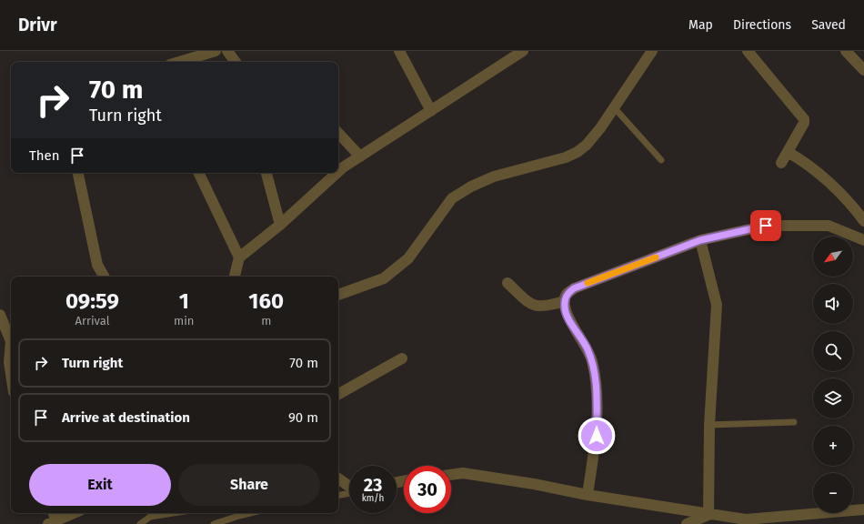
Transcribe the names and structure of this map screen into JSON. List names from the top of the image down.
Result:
{
  "north": "bottom left",
  "page": {
    "header": "Drivr",
    "nav": ["Map", "Directions", "Saved"],
    "turn": ["70 m", "Turn right"],
    "then": "Then",
    "map_buttons": ["+", "−"],
    "eta": [
      "09:59",
      "Arrival",
      "1",
      "min",
      "160",
      "m"
    ],
    "list": [
      {
        "name": "Turn right",
        "value": "70 m"
      },
      {
        "name": "Arrive at destination",
        "value": "90 m"
      }
    ],
    "buttons": ["Exit", "Share"],
    "speed": "23 km/h",
    "limit": "30"
  }
}
